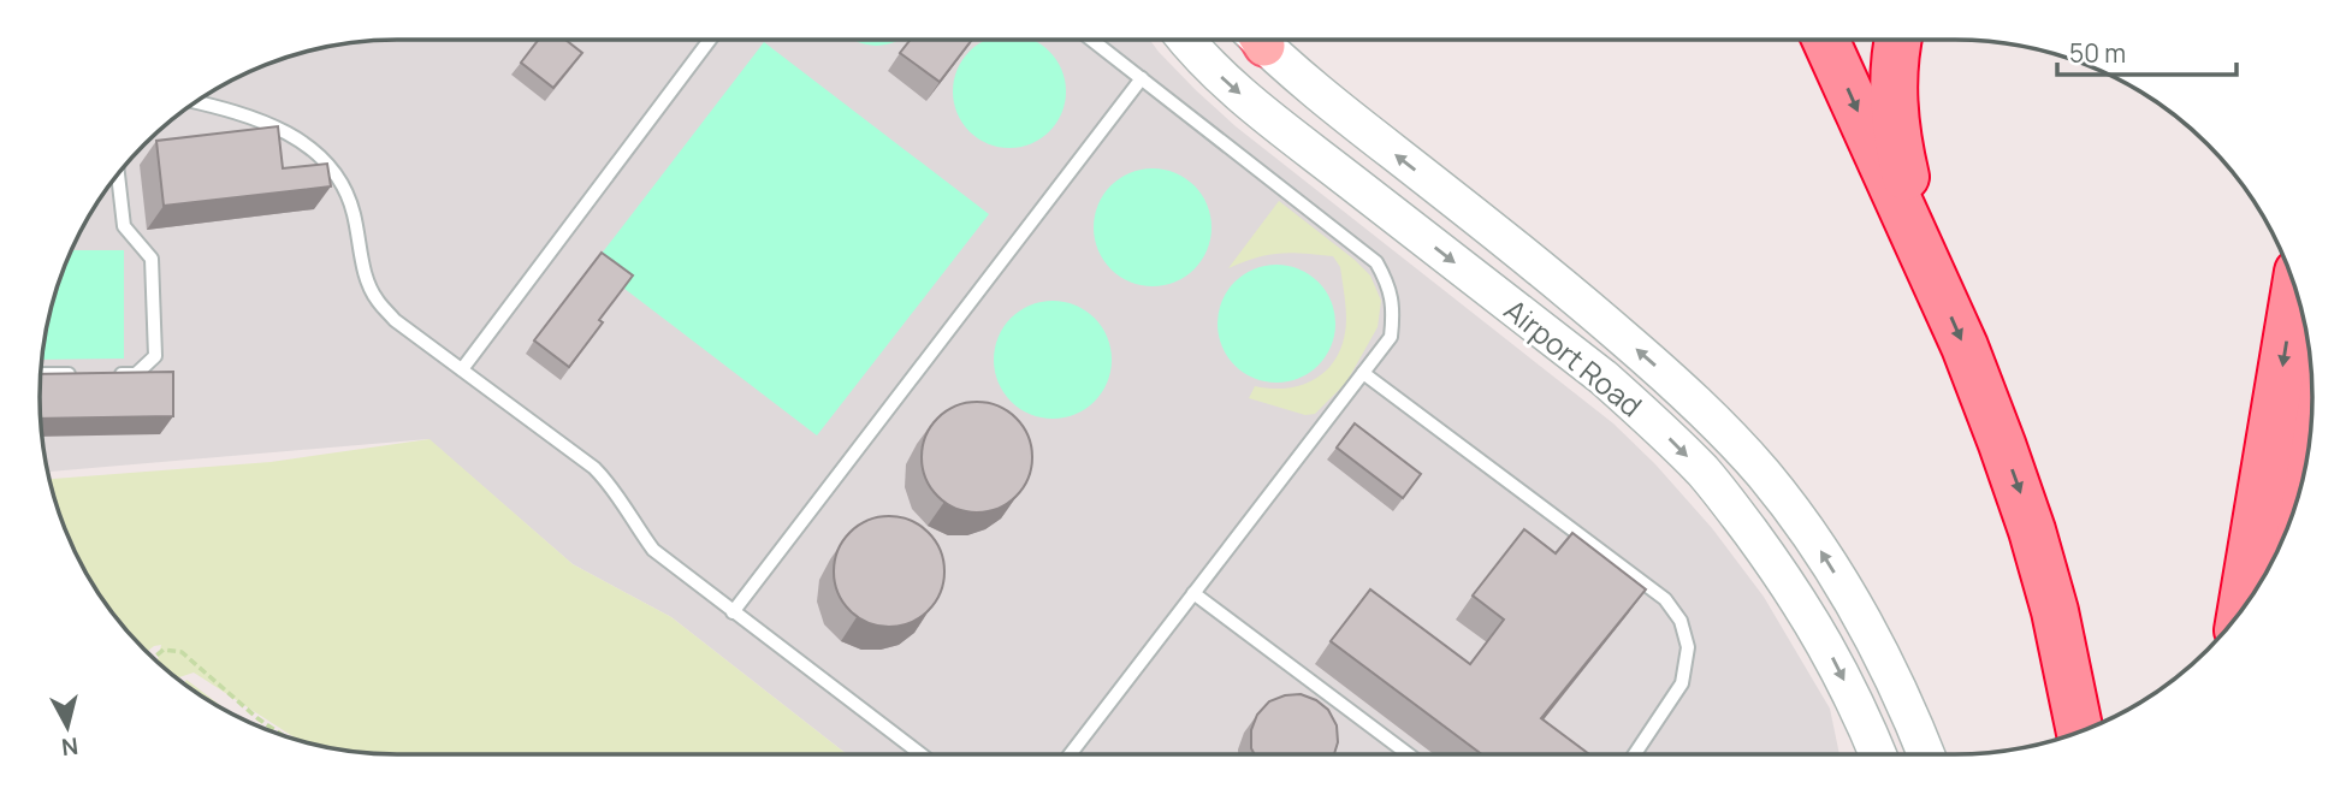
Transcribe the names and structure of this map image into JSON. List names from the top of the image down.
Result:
{
  "streets": {
    "street": ["Airport Road"]
  },
  "scale_bar": "50 m",
  "north": "bottom"
}
